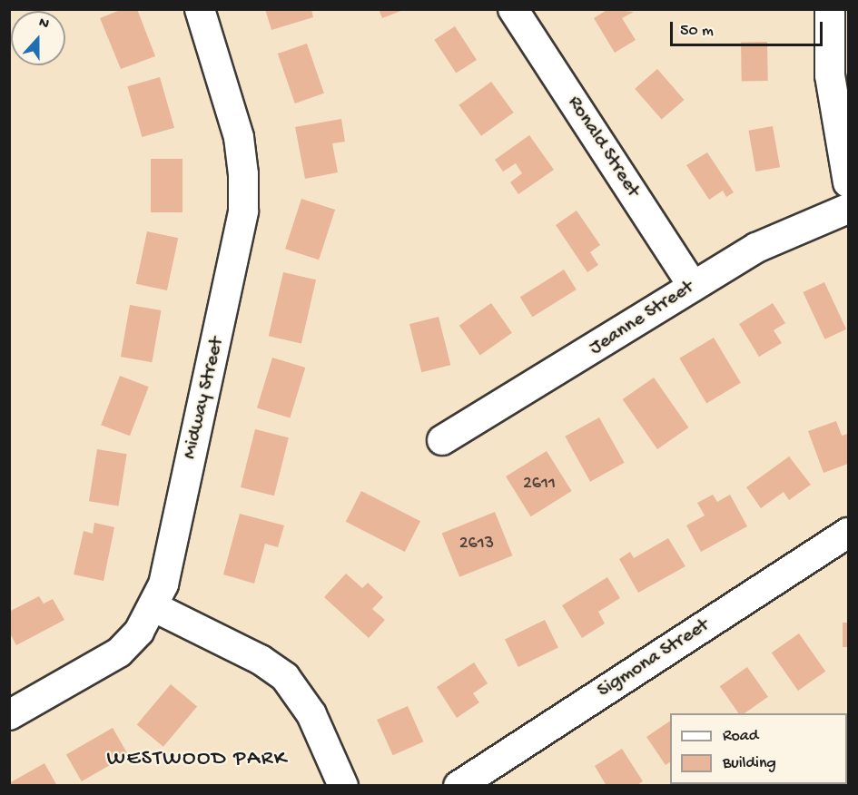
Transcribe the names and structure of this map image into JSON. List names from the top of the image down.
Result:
{
  "streets": {
    "street": [
      "Ronald Street",
      "Jeanne Street",
      "Midway Street",
      "Sigmona Street"
    ]
  },
  "crossings": [
    ["Ronald Street", "Jeanne Street"]
  ],
  "districts": ["WESTWOOD PARK"],
  "house_numbers": ["2611", "2613"],
  "legend": ["Road", "Building"],
  "scale_bar": "50 m",
  "north": "top"
}
